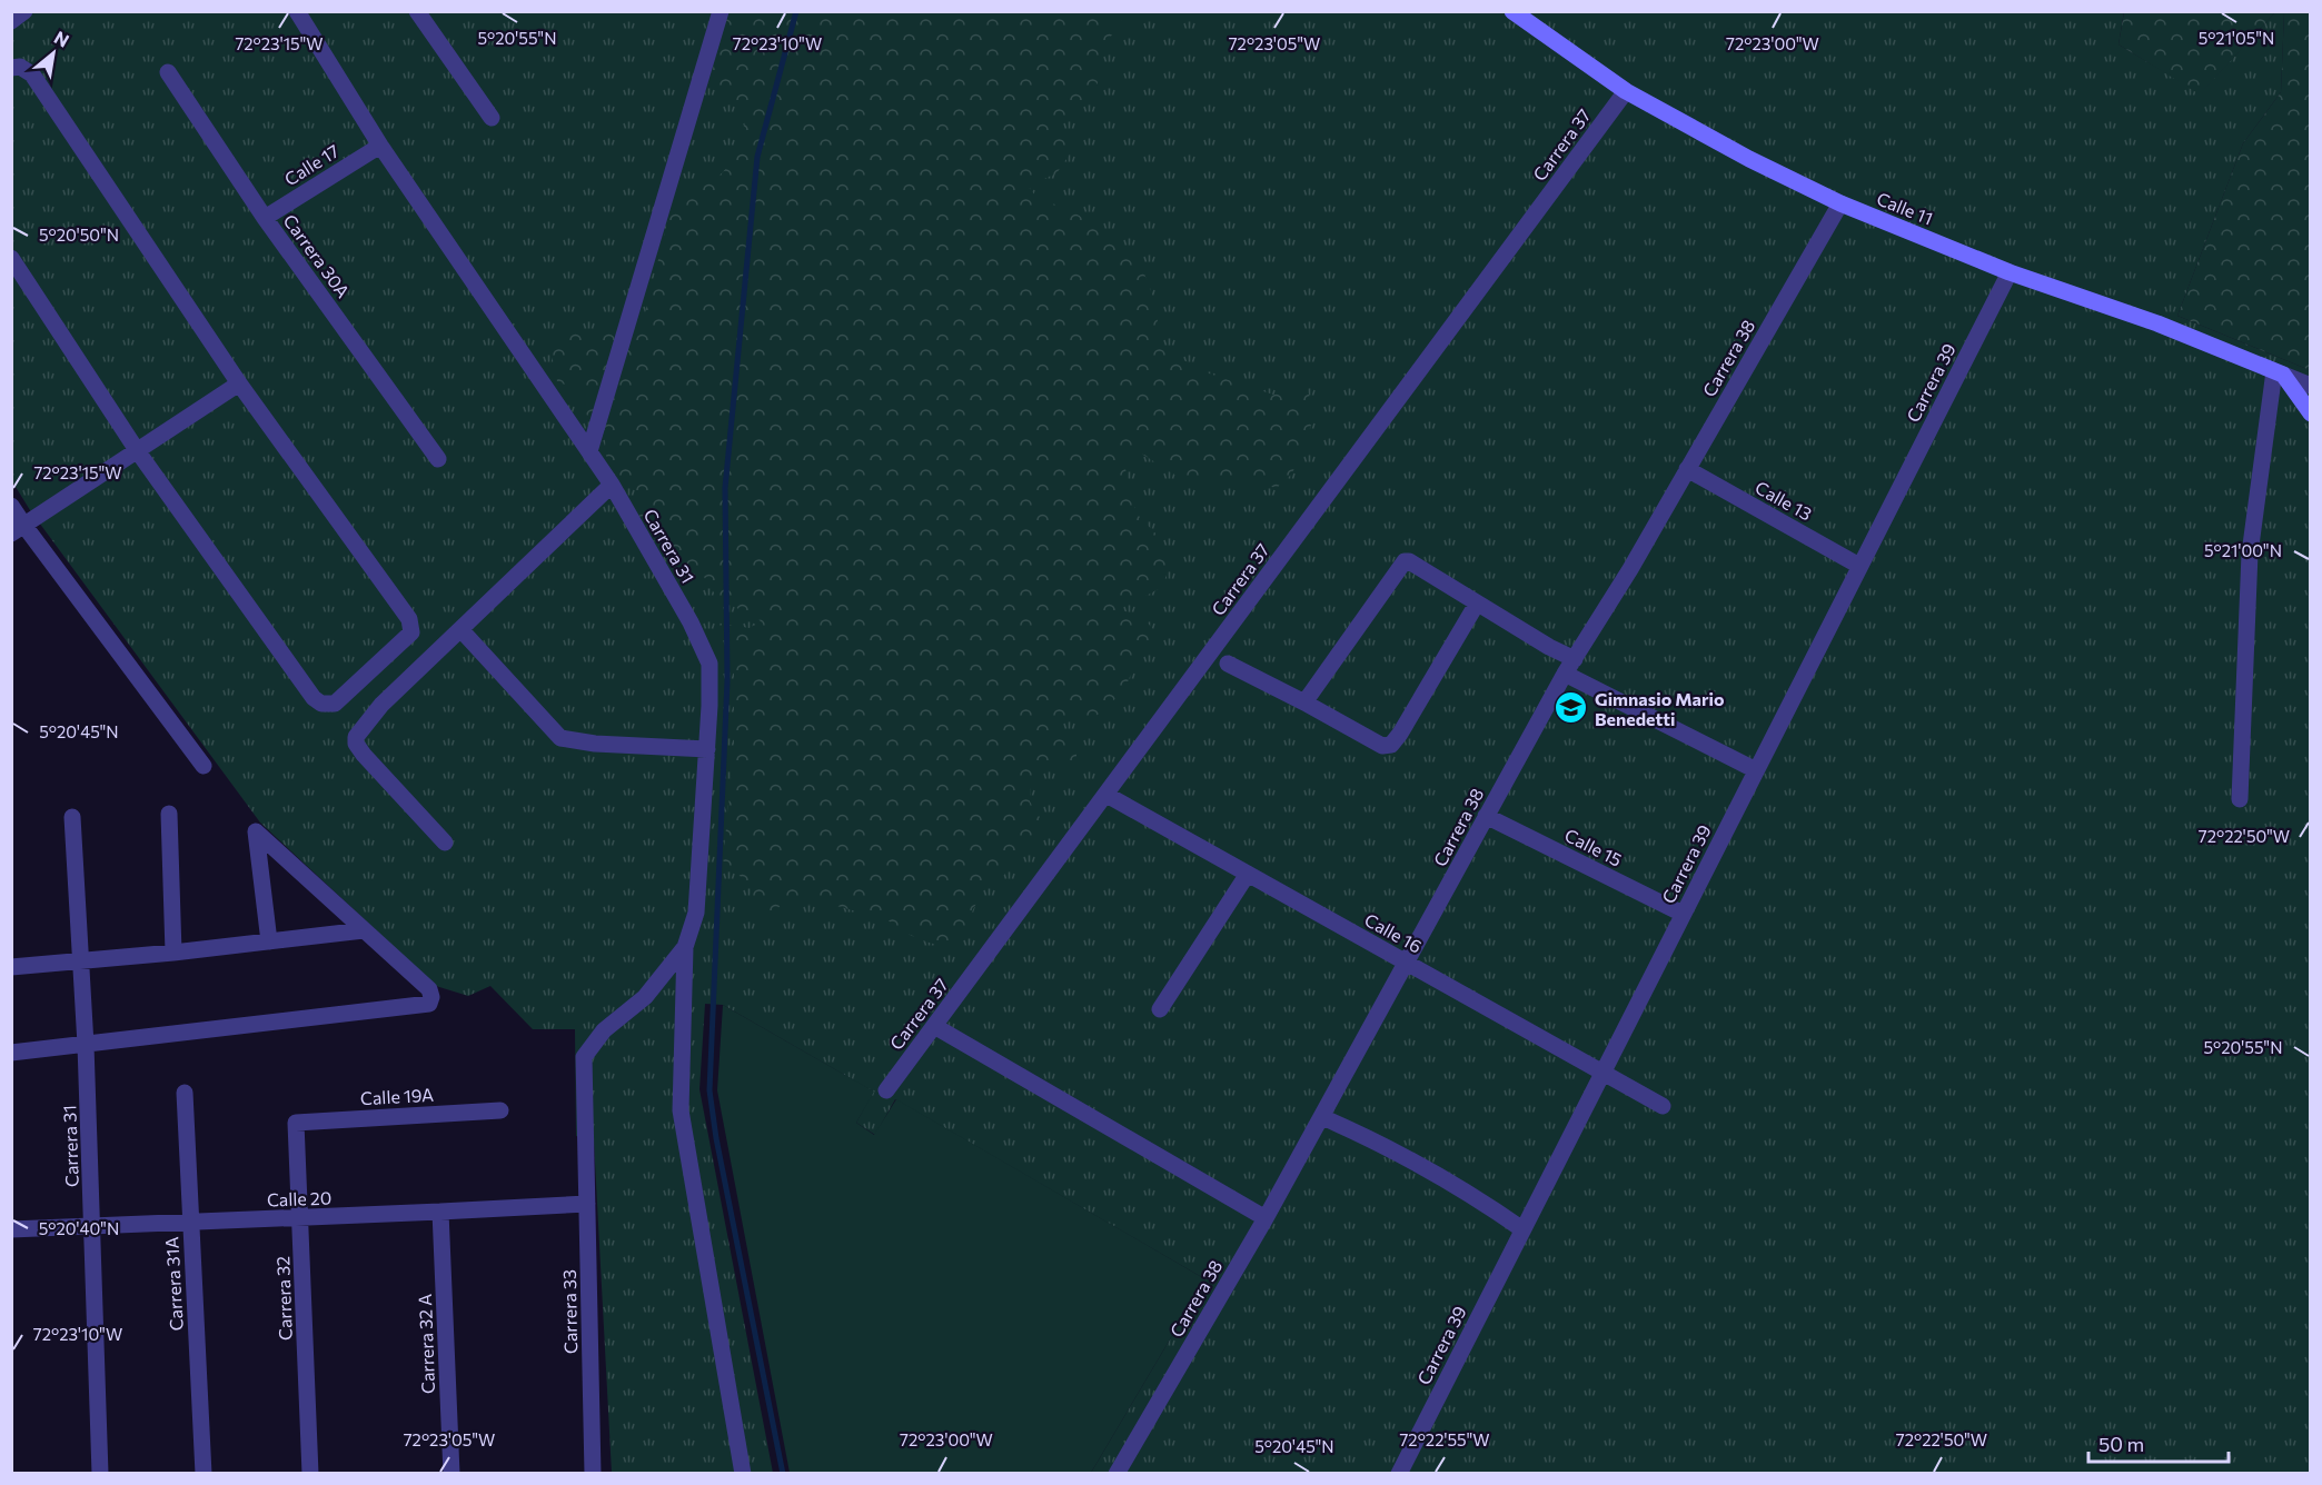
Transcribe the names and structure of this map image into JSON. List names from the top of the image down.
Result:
{
  "streets": {
    "main road": ["Calle 11"],
    "street": [
      "Carrera 37",
      "Calle 17",
      "Carrera 30A",
      "Carrera 38",
      "Carrera 39",
      "Calle 13",
      "Carrera 31",
      "Calle 15",
      "Calle 16",
      "Calle 19A",
      "Calle 20",
      "Carrera 31A",
      "Carrera 32",
      "Carrera 33",
      "Carrera 32 A"
    ]
  },
  "crossings": [
    ["Carrera 37", "Calle 11"],
    ["Carrera 37", "Calle 16"],
    ["Calle 17", "Carrera 30A"],
    ["Calle 17", "Carrera 31"],
    ["Calle 11", "Carrera 38"],
    ["Calle 11", "Carrera 39"],
    ["Carrera 38", "Calle 13"],
    ["Carrera 38", "Calle 15"],
    ["Carrera 38", "Calle 16"],
    ["Carrera 39", "Calle 13"],
    ["Carrera 39", "Calle 15"],
    ["Carrera 39", "Calle 16"],
    ["Carrera 31", "Calle 20"],
    ["Carrera 31", "Carrera 33"],
    ["Calle 19A", "Carrera 32"],
    ["Calle 20", "Carrera 31A"],
    ["Calle 20", "Carrera 32"],
    ["Calle 20", "Carrera 33"],
    ["Calle 20", "Carrera 32 A"]
  ],
  "places": {
    "school or university": ["Gimnasio Mario Benedetti"]
  },
  "scale_bar": "50 m",
  "north": "top right",
  "coordinates": [
    "5°20'55\"N",
    "5°21'05\"N",
    "72°23'05\"W",
    "72°23'00\"W",
    "72°23'15\"W",
    "72°23'10\"W",
    "5°20'50\"N",
    "5°21'00\"N",
    "5°20'45\"N",
    "72°22'50\"W",
    "5°20'40\"N",
    "72°22'55\"W"
  ]
}
